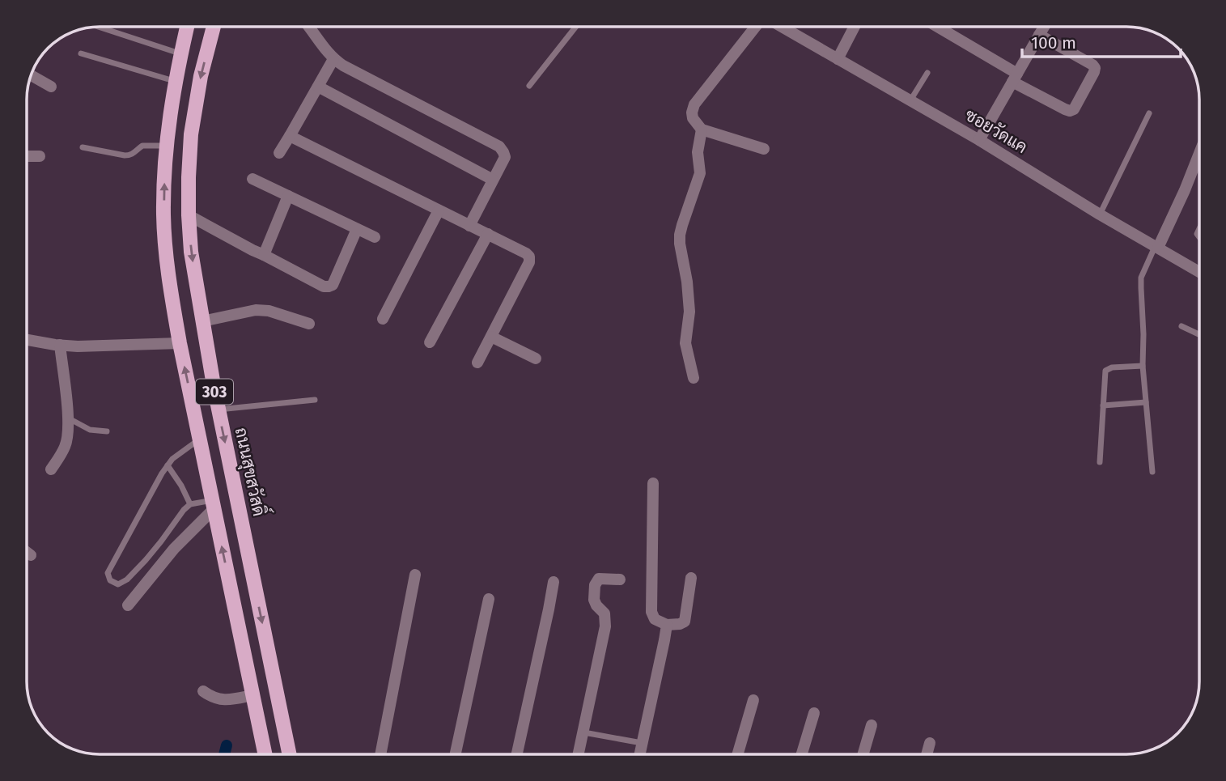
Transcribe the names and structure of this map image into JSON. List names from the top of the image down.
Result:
{
  "streets": {
    "main road": ["303", "ถนนสุขสวัสดิ์"],
    "street": ["ซอยวัดแค"]
  },
  "scale_bar": "100 m"
}
